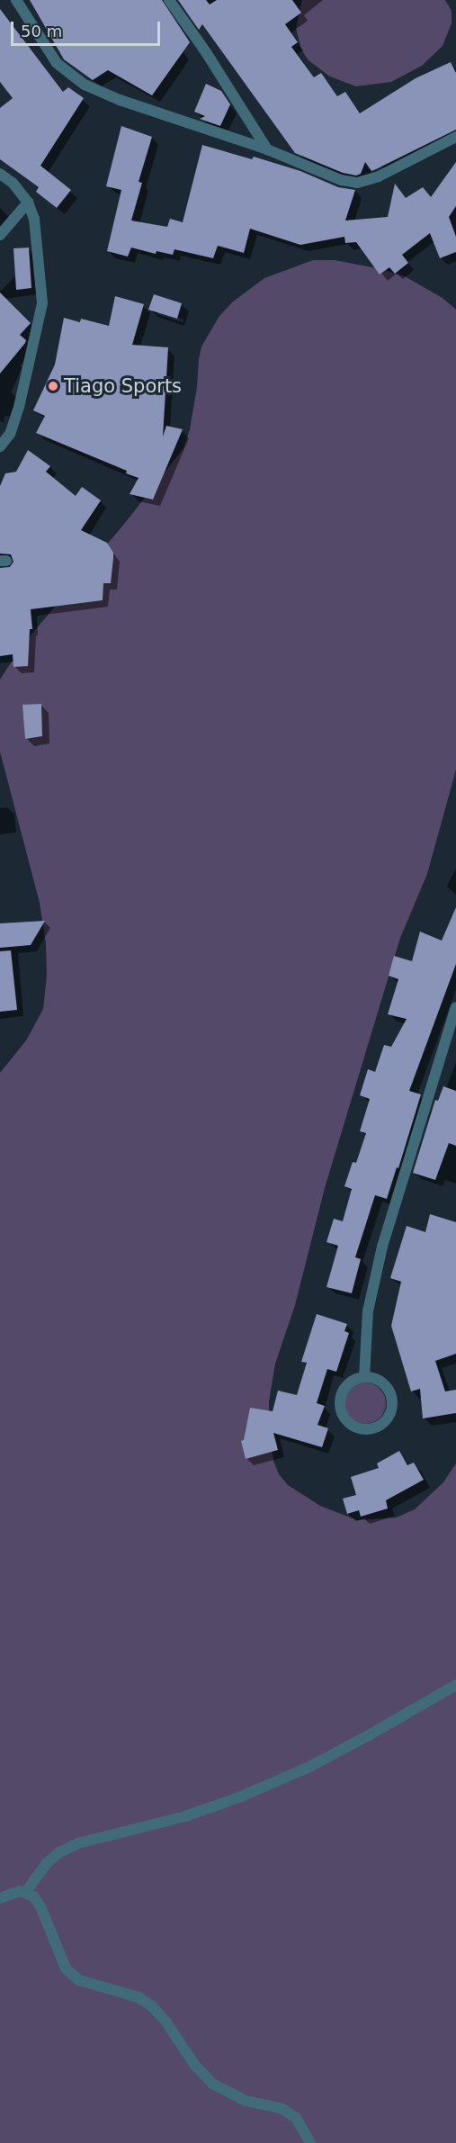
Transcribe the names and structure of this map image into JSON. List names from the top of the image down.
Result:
{
  "places": ["Tiago Sports"],
  "scale_bar": "50 m"
}
